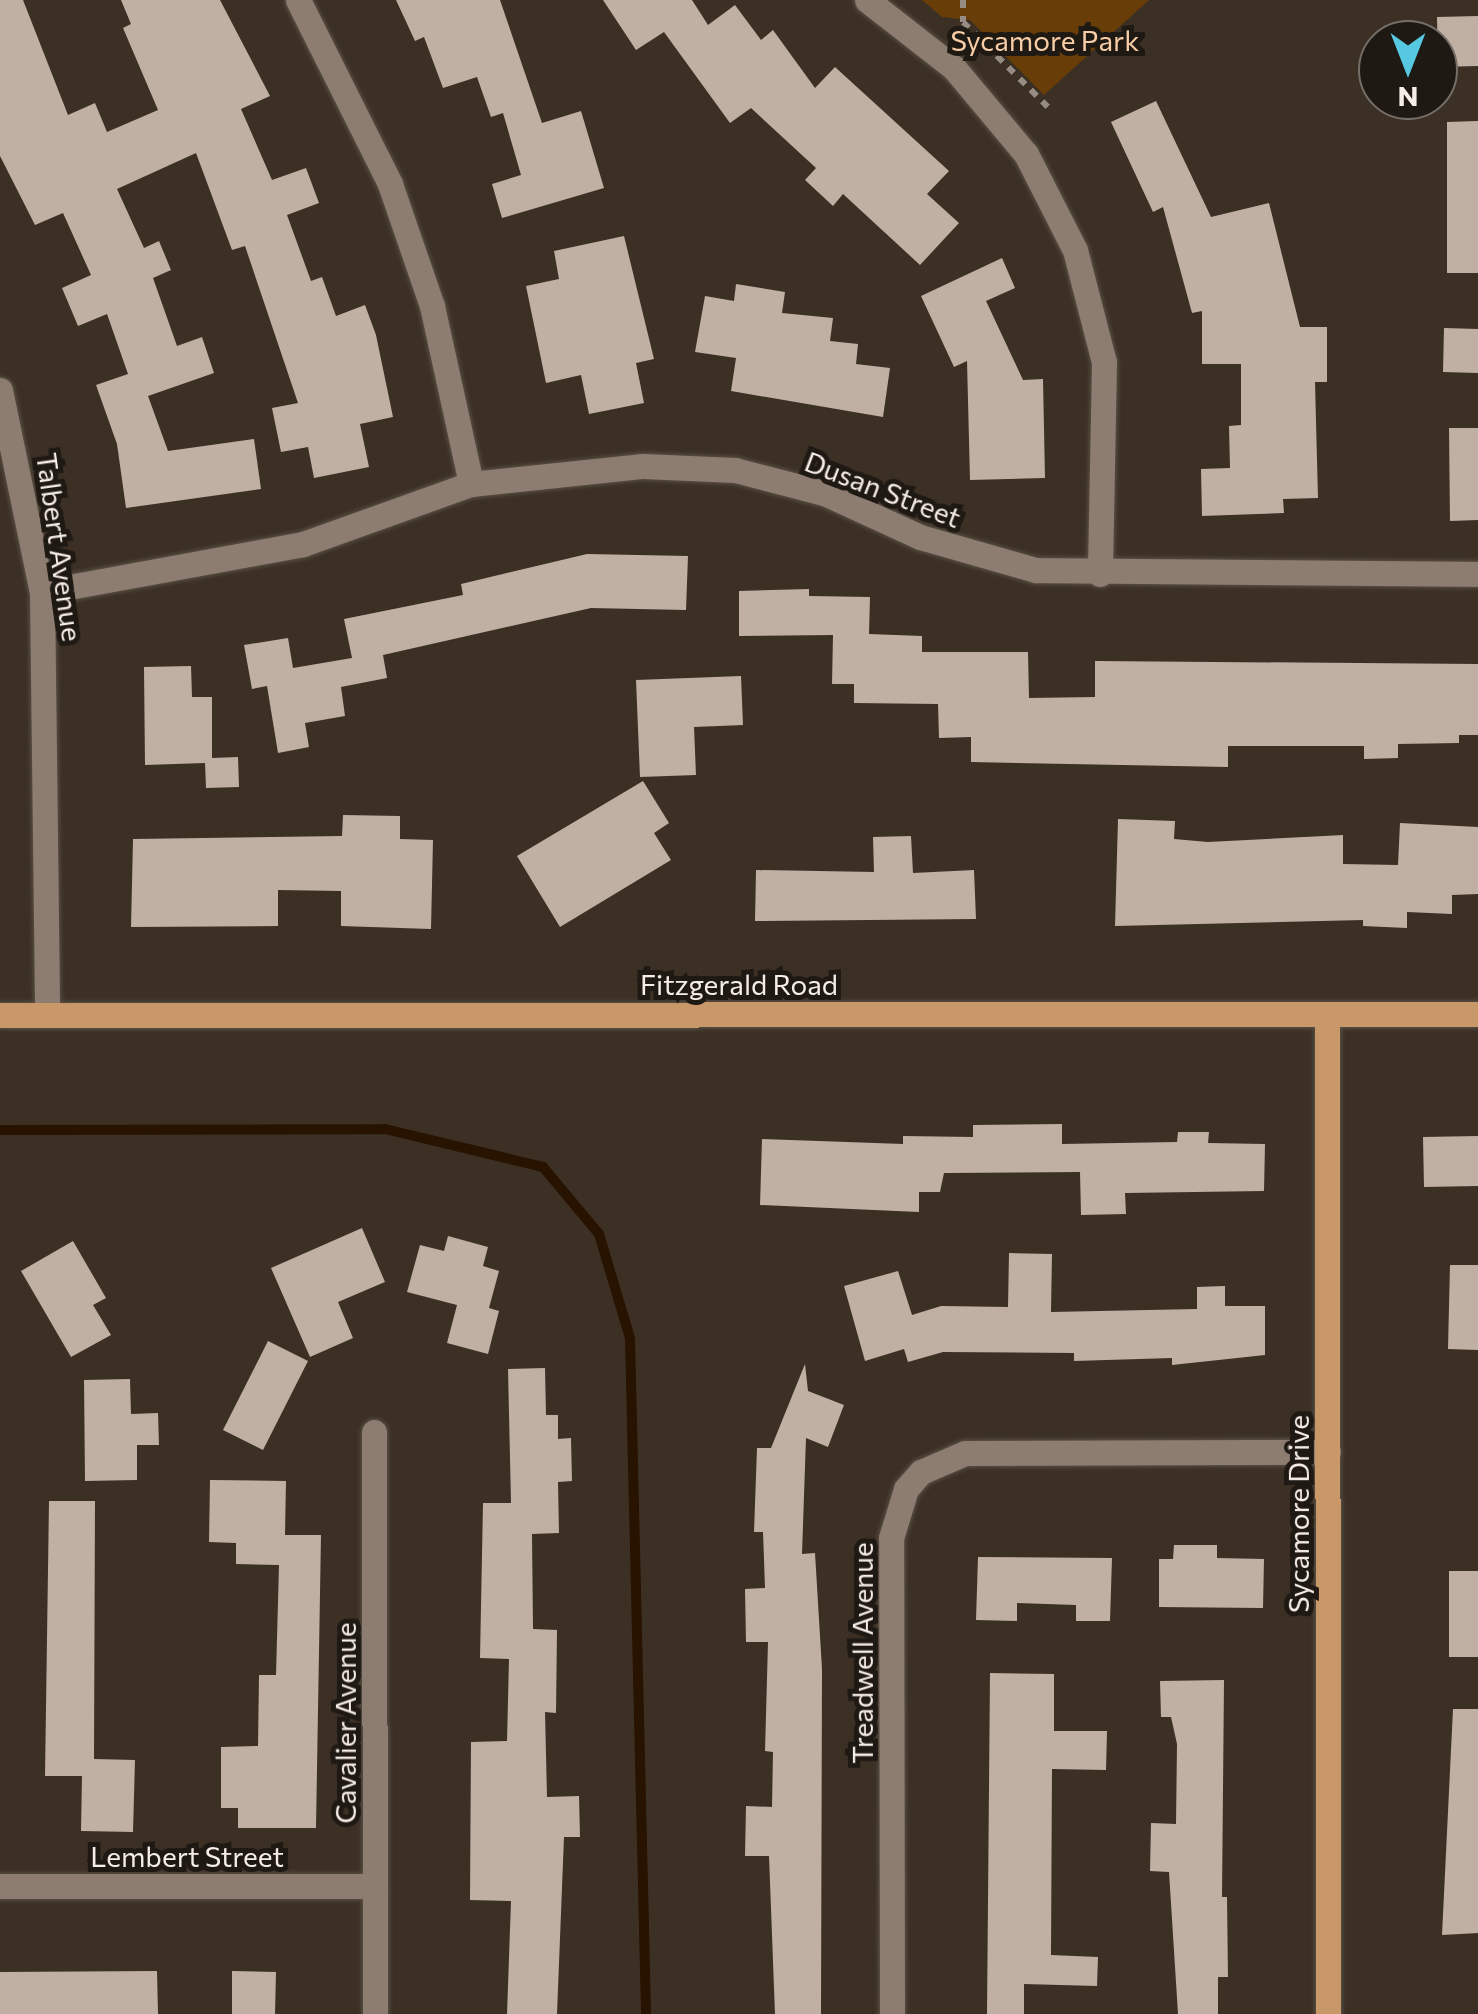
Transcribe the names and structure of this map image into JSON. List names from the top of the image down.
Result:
{
  "streets": {
    "main road": ["Fitzgerald Road", "Sycamore Drive"],
    "street": [
      "Dusan Street",
      "Talbert Avenue",
      "Treadwell Avenue",
      "Cavalier Avenue",
      "Lembert Street"
    ]
  },
  "crossings": [
    ["Dusan Street", "Talbert Avenue"],
    ["Talbert Avenue", "Fitzgerald Road"],
    ["Fitzgerald Road", "Sycamore Drive"],
    ["Sycamore Drive", "Treadwell Avenue"],
    ["Cavalier Avenue", "Lembert Street"]
  ],
  "parks": ["Sycamore Park"],
  "north": "bottom"
}
